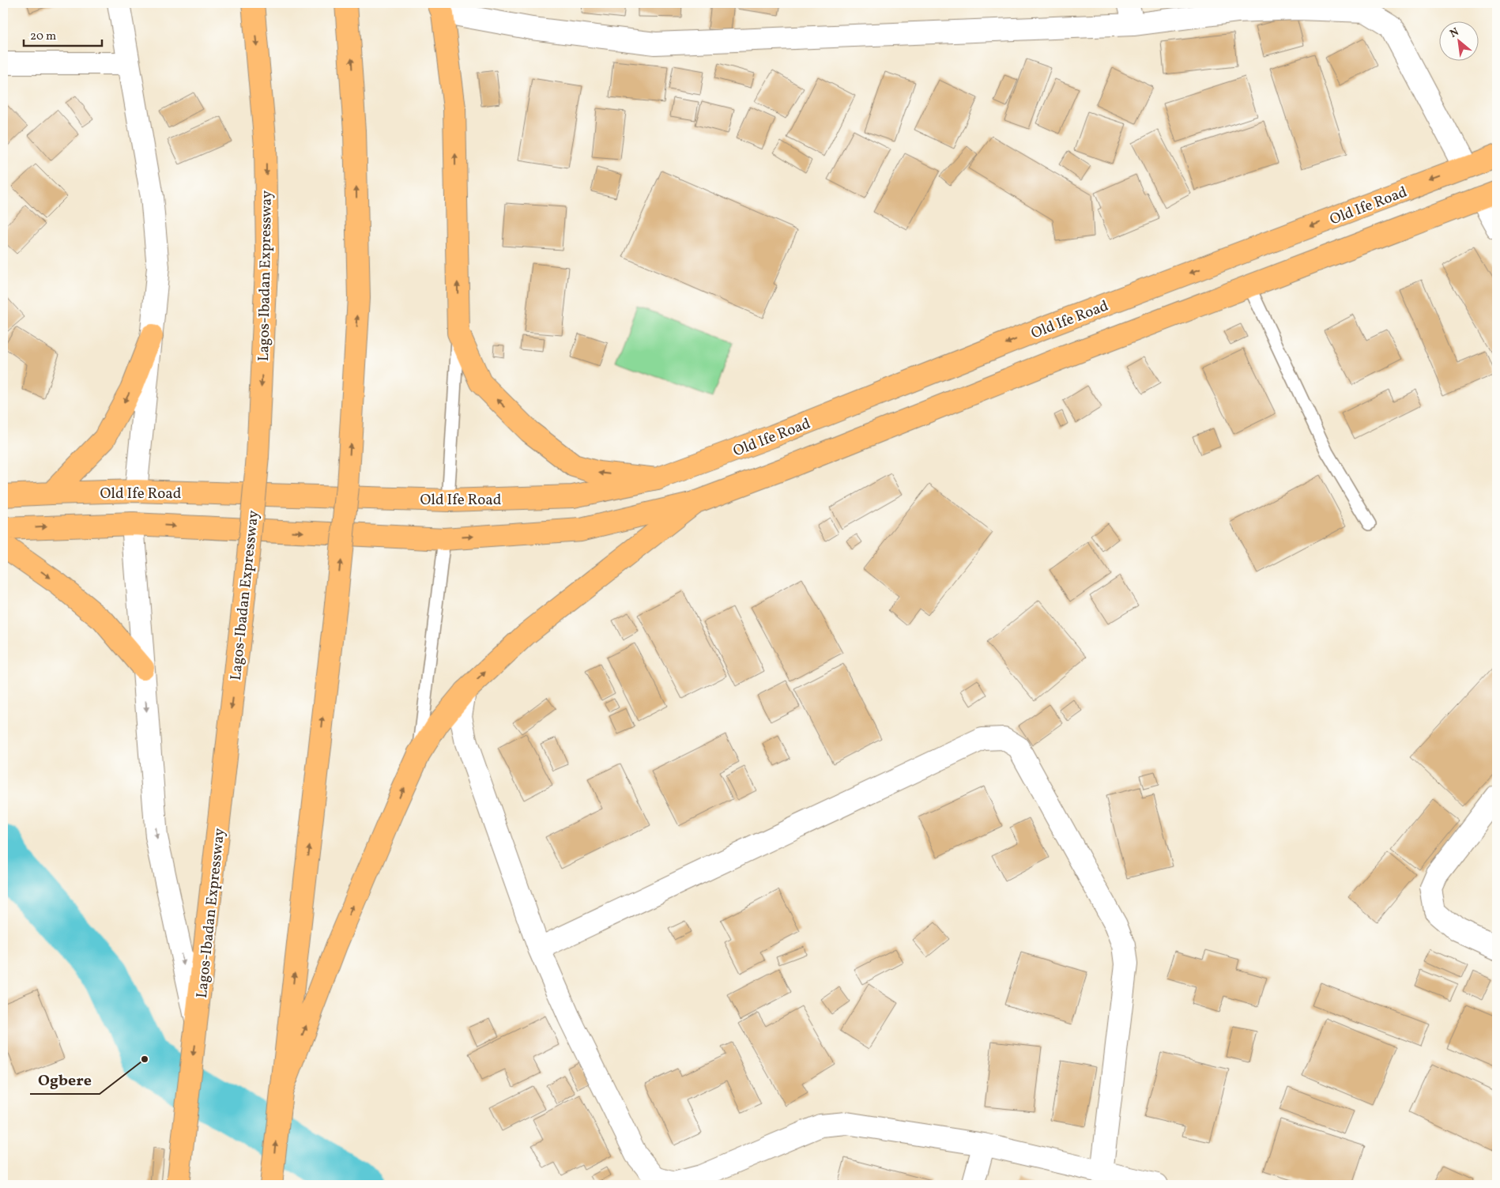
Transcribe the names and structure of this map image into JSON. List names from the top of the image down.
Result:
{
  "streets": {
    "main road": ["Old Ife Road", "Lagos-Ibadan Expressway"]
  },
  "places": ["Ogbere"],
  "scale_bar": "20 m",
  "north": "top left"
}
